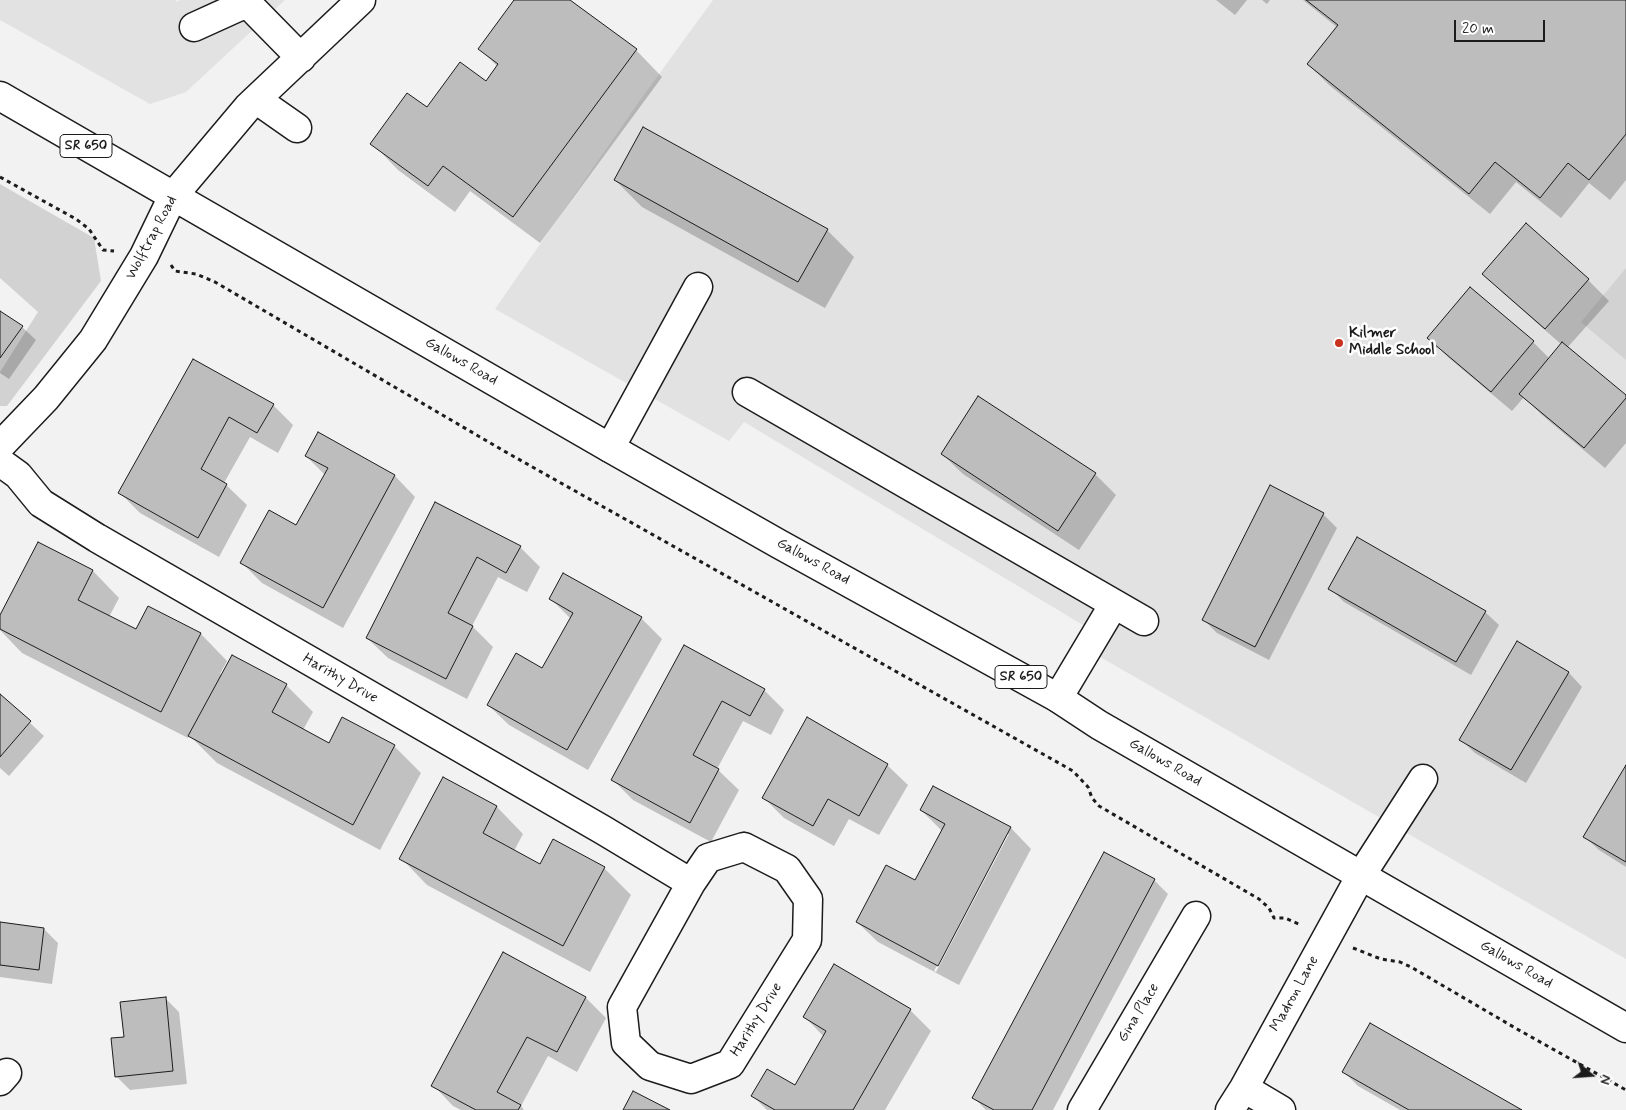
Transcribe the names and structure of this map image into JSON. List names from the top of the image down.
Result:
{
  "streets": {
    "street": [
      "SR 650",
      "Wolftrap Road",
      "Gallows Road",
      "Harithy Drive",
      "Madron Lane",
      "Gina Place"
    ]
  },
  "crossings": [
    ["Wolftrap Road", "Gallows Road"],
    ["Gallows Road", "Madron Lane"]
  ],
  "places": ["Kilmer Middle School"],
  "scale_bar": "20 m",
  "north": "right"
}
